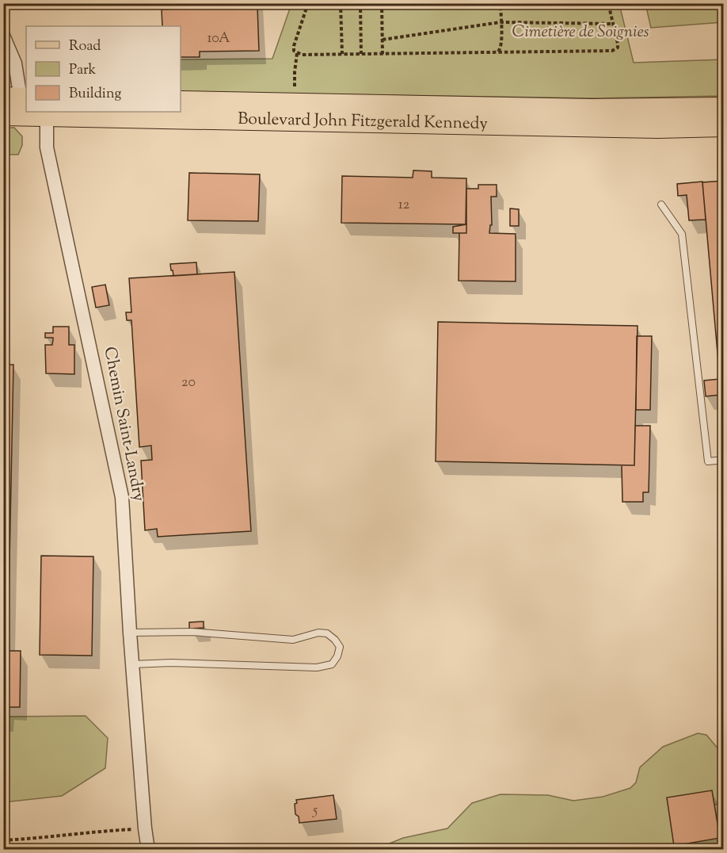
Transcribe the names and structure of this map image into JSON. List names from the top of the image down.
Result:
{
  "streets": {
    "main road": ["Boulevard John Fitzgerald Kennedy"],
    "street": ["Chemin Saint-Landry"]
  },
  "crossings": [
    ["Boulevard John Fitzgerald Kennedy", "Chemin Saint-Landry"]
  ],
  "parks": ["Cimetière de Soignies"],
  "house_numbers": [
    "10A",
    "12",
    "20",
    "5"
  ],
  "legend": ["Road", "Park", "Building"]
}
